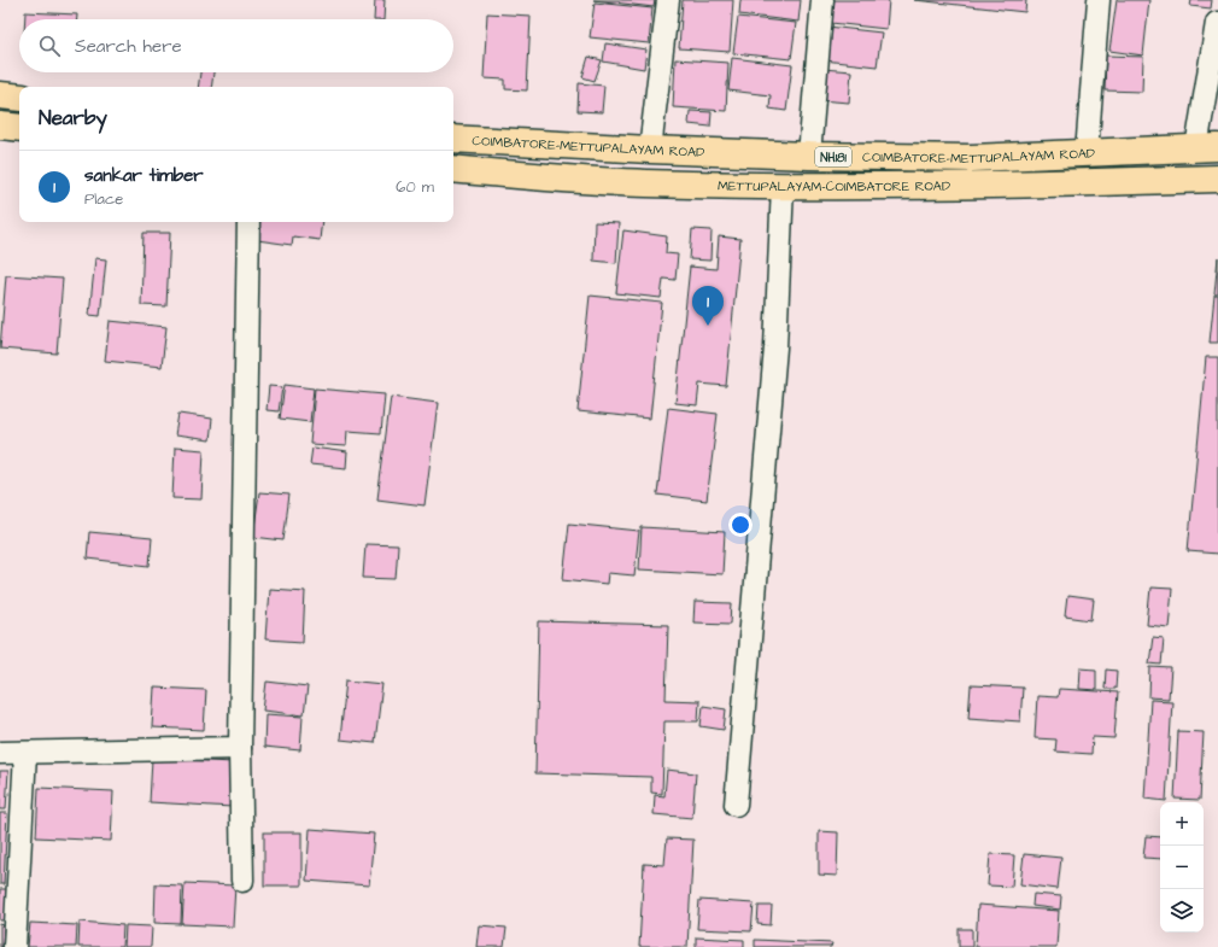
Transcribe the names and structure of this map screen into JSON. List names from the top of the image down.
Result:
{
  "streets": {
    "highway": ["COIMBATORE-METTUPALAYAM ROAD", "NH181", "METTUPALAYAM-COIMBATORE ROAD"]
  },
  "page": {
    "search": "Search here",
    "heading": "Nearby",
    "list": [
      {
        "mark": "1",
        "name": "sankar timber",
        "note": "Place",
        "value": "60 m"
      }
    ],
    "pins": "1",
    "map_buttons": ["+", "−"]
  }
}
